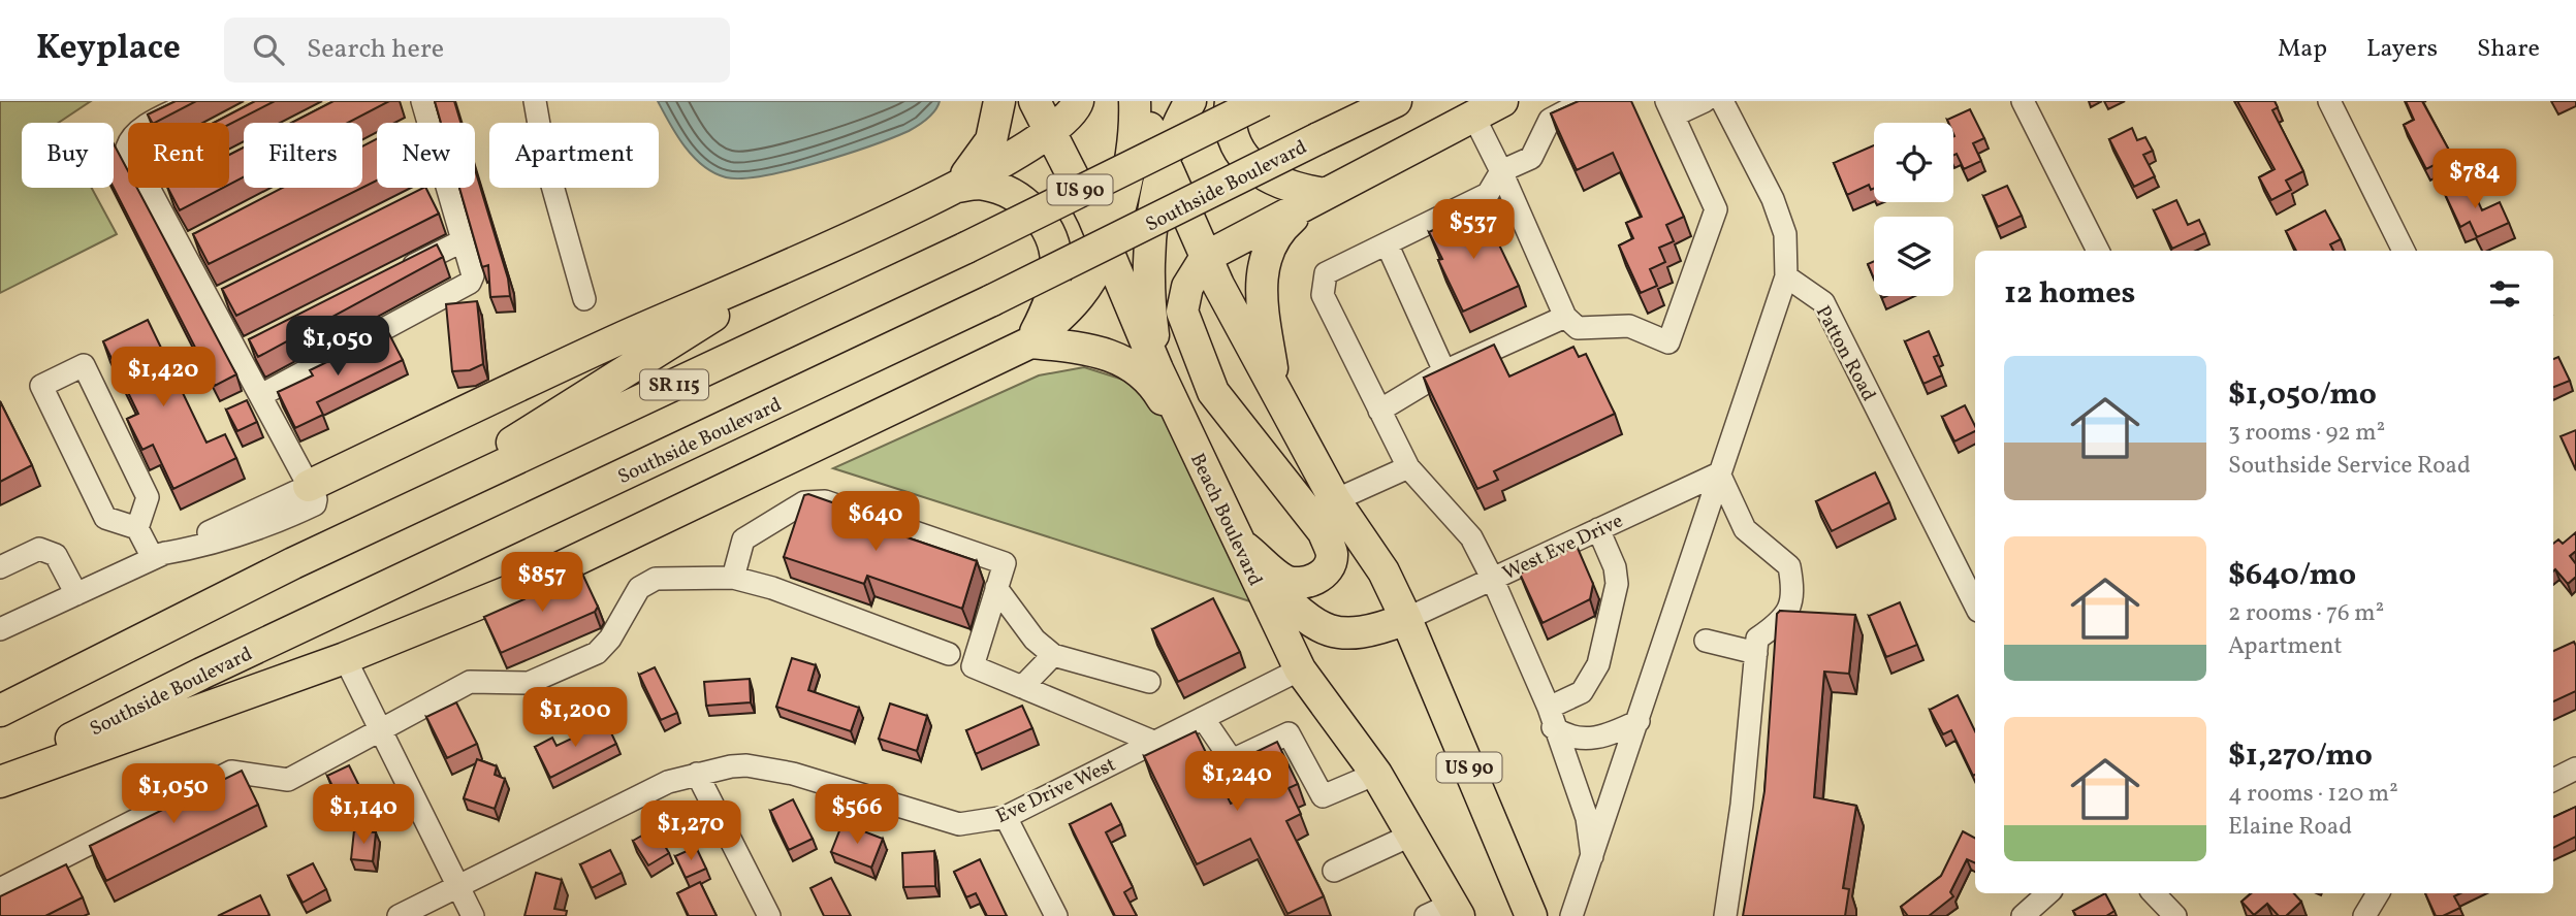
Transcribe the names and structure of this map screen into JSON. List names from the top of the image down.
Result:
{
  "streets": {
    "highway": [
      "Southside Boulevard",
      "US 90",
      "SR 115",
      "Beach Boulevard"
    ],
    "street": ["Patton Road", "West Eve Drive", "Eve Drive West"]
  },
  "crossings": [
    ["US 90", "West Eve Drive"],
    ["Beach Boulevard", "Eve Drive West"]
  ],
  "page": {
    "header": "Keyplace",
    "search": "Search here",
    "nav": ["Map", "Layers", "Share"],
    "chip": [
      "Buy",
      "Rent",
      "Filters",
      "New",
      "Apartment"
    ],
    "price": [
      "$784",
      "$537",
      "$1,050",
      "$1,420",
      "$640",
      "$857",
      "$1,200",
      "$1,240",
      "$1,050",
      "$1,140",
      "$566",
      "$1,270"
    ],
    "heading": "12 homes",
    "list": [
      {
        "name": "$1,050/mo",
        "note": "3 rooms · 92 m² · Southside Service Road"
      },
      {
        "name": "$640/mo",
        "note": "2 rooms · 76 m² · Apartment"
      },
      {
        "name": "$1,270/mo",
        "note": "4 rooms · 120 m² · Elaine Road"
      }
    ]
  }
}
